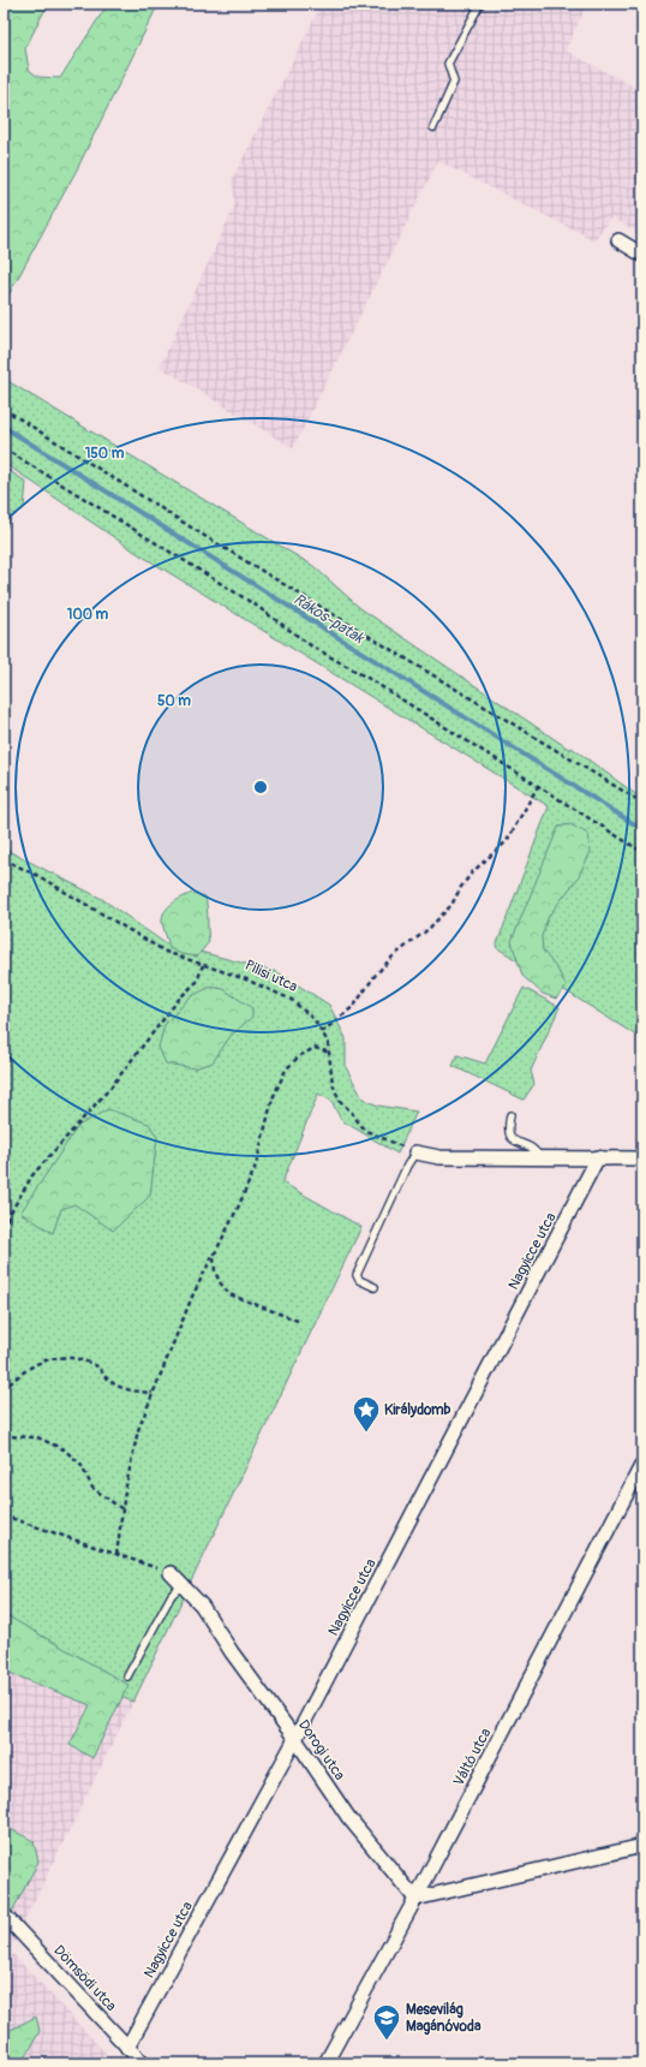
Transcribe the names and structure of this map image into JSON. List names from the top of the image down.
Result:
{
  "streets": {
    "street": [
      "Nagyicce utca",
      "Dorogi utca",
      "Váltó utca",
      "Dömsödi utca"
    ],
    "path": ["Pilisi utca"]
  },
  "crossings": [
    ["Nagyicce utca", "Dorogi utca"],
    ["Nagyicce utca", "Dömsödi utca"],
    ["Dorogi utca", "Váltó utca"]
  ],
  "water": ["Rákos-patak"],
  "places": {
    "place": ["Királydomb"],
    "school or university": ["Mesevilág Magánóvoda"]
  },
  "rings": ["150 m", "100 m", "50 m"]
}
